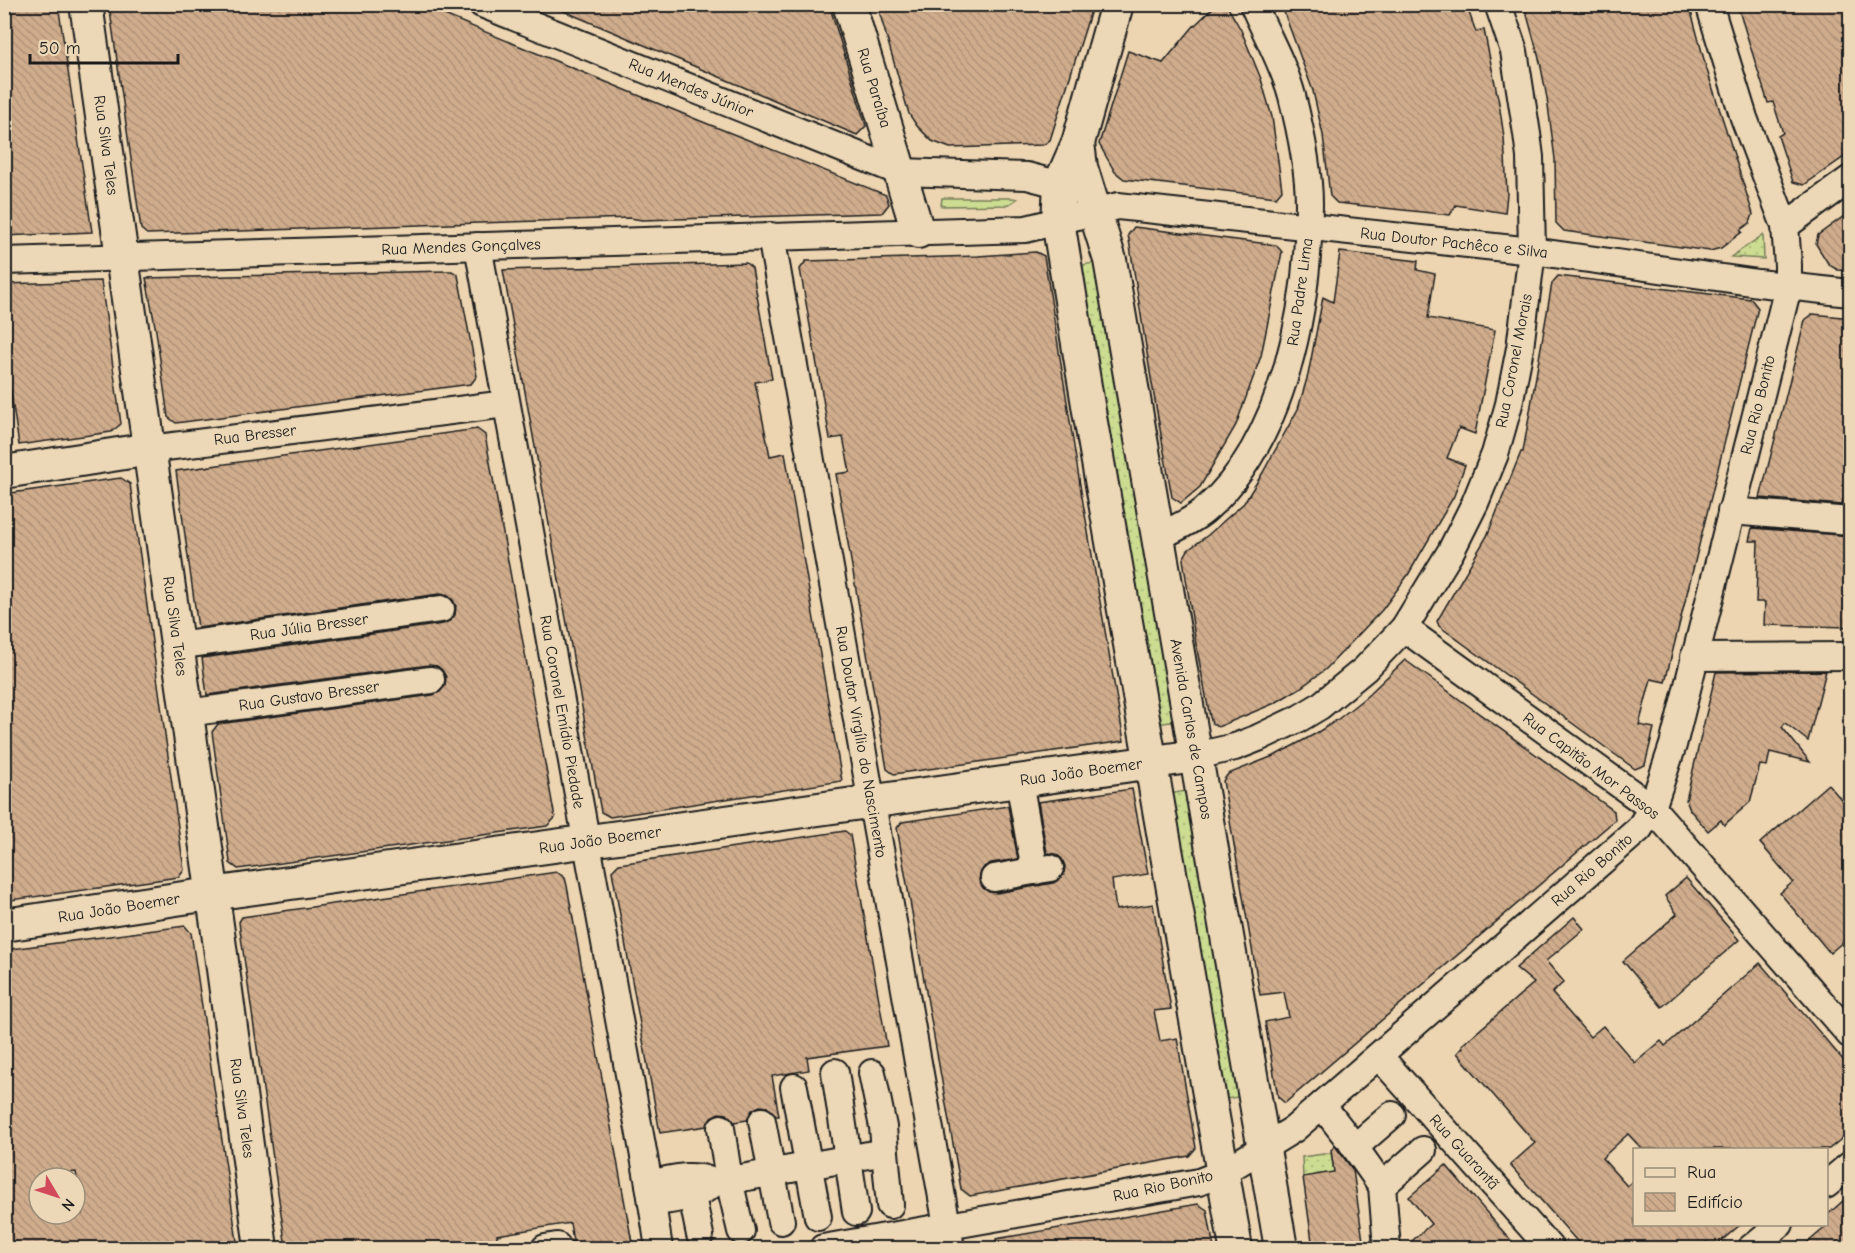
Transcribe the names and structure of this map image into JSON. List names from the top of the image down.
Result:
{
  "streets": {
    "main road": [
      "Rua Paraíba",
      "Rua Silva Teles",
      "Rua Bresser",
      "Avenida Carlos de Campos",
      "Rua João Boemer"
    ],
    "street": [
      "Rua Mendes Júnior",
      "Rua Doutor Pachêco e Silva",
      "Rua Mendes Gonçalves",
      "Rua Padre Lima",
      "Rua Coronel Morais",
      "Rua Rio Bonito",
      "Rua Júlia Bresser",
      "Rua Gustavo Bresser",
      "Rua Coronel Emídio Piedade",
      "Rua Doutor Virgílio do Nascimento",
      "Rua Capitão Mor Passos",
      "Rua Guarantã"
    ]
  },
  "crossings": [
    ["Rua Mendes Júnior", "Rua Paraíba"],
    ["Rua Mendes Júnior", "Rua Doutor Pachêco e Silva"],
    ["Rua Paraíba", "Rua Doutor Pachêco e Silva"],
    ["Rua Paraíba", "Rua Mendes Gonçalves"],
    ["Rua Silva Teles", "Rua Mendes Gonçalves"],
    ["Rua Silva Teles", "Rua Bresser"],
    ["Rua Silva Teles", "Rua Júlia Bresser"],
    ["Rua Silva Teles", "Rua Gustavo Bresser"],
    ["Rua Silva Teles", "Rua João Boemer"],
    ["Rua Doutor Pachêco e Silva", "Rua Padre Lima"],
    ["Rua Doutor Pachêco e Silva", "Rua Coronel Morais"],
    ["Rua Doutor Pachêco e Silva", "Rua Rio Bonito"],
    ["Rua Doutor Pachêco e Silva", "Avenida Carlos de Campos"],
    ["Rua Mendes Gonçalves", "Rua Coronel Emídio Piedade"],
    ["Rua Mendes Gonçalves", "Rua Doutor Virgílio do Nascimento"],
    ["Rua Padre Lima", "Avenida Carlos de Campos"],
    ["Rua Coronel Morais", "Avenida Carlos de Campos"],
    ["Rua Coronel Morais", "Rua Capitão Mor Passos"],
    ["Rua Coronel Morais", "Rua João Boemer"],
    ["Rua Rio Bonito", "Avenida Carlos de Campos"],
    ["Rua Rio Bonito", "Rua Doutor Virgílio do Nascimento"],
    ["Rua Rio Bonito", "Rua Capitão Mor Passos"],
    ["Rua Rio Bonito", "Rua Guarantã"],
    ["Rua Bresser", "Rua Coronel Emídio Piedade"],
    ["Rua Coronel Emídio Piedade", "Rua João Boemer"],
    ["Avenida Carlos de Campos", "Rua João Boemer"],
    ["Rua Doutor Virgílio do Nascimento", "Rua João Boemer"]
  ],
  "legend": ["Rua", "Edifício"],
  "scale_bar": "50 m",
  "north": "bottom right"
}
